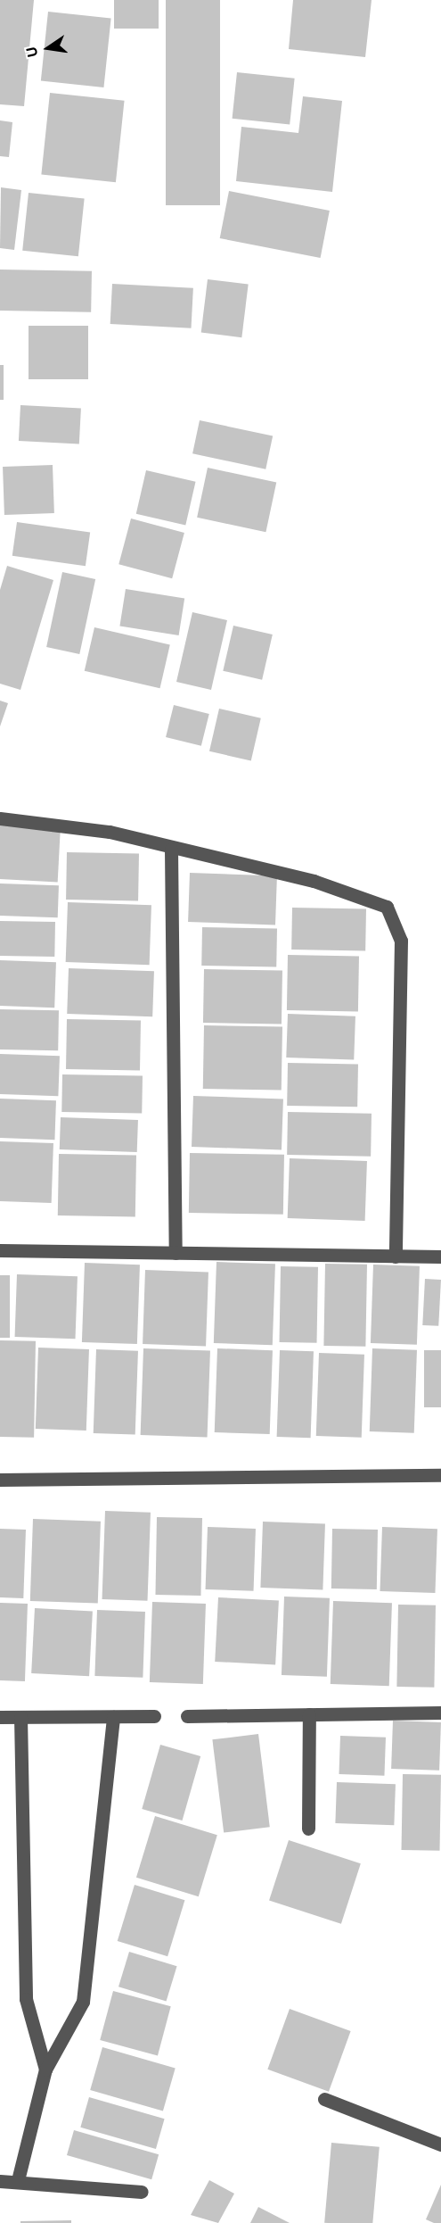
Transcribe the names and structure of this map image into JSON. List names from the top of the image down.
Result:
{
  "north": "left"
}
